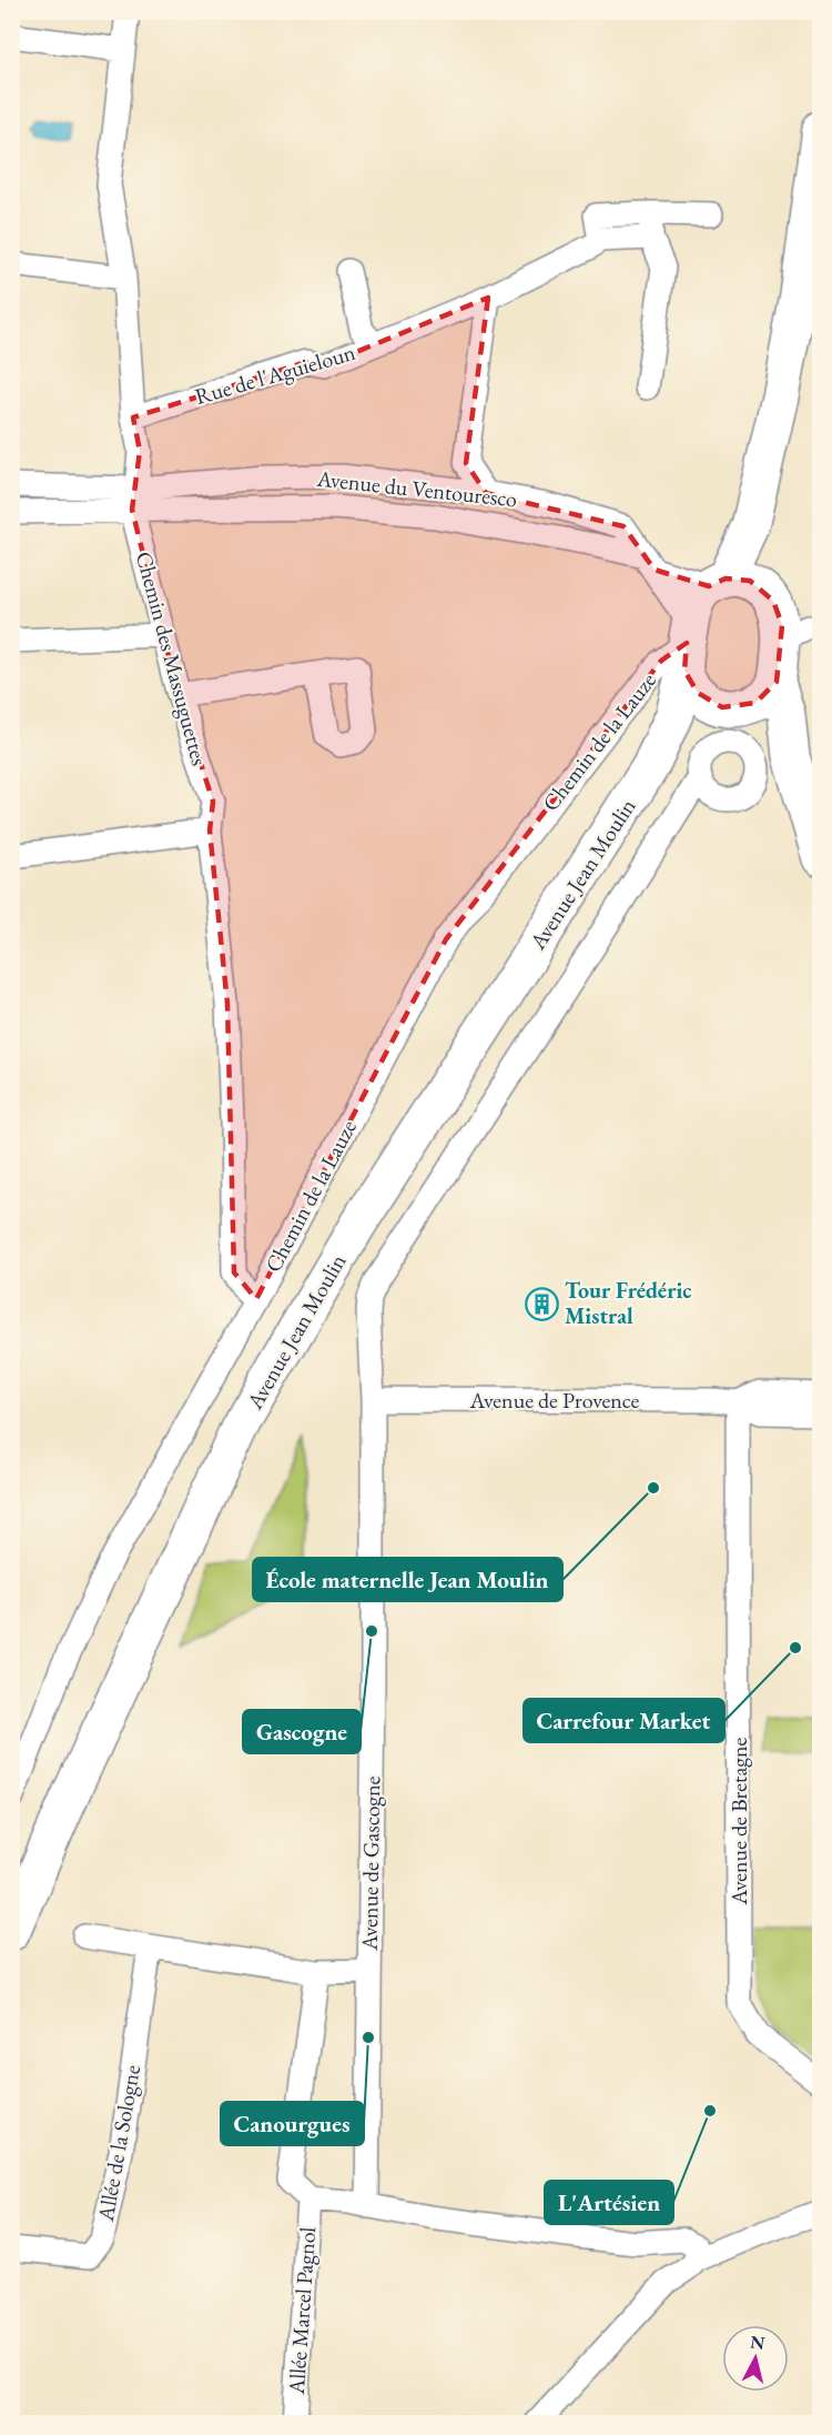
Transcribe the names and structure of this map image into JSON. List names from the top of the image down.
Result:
{
  "streets": {
    "main road": ["Avenue Jean Moulin"],
    "street": [
      "Rue de l'Aguieloun",
      "Avenue du Ventouresco",
      "Chemin des Massuguettes",
      "Chemin de la Lauze",
      "Avenue de Provence",
      "Avenue de Bretagne",
      "Avenue de Gascogne",
      "Allée de la Sologne",
      "Allée Marcel Pagnol"
    ]
  },
  "crossings": [
    ["Rue de l'Aguieloun", "Chemin des Massuguettes"],
    ["Avenue du Ventouresco", "Chemin des Massuguettes"],
    ["Avenue du Ventouresco", "Chemin de la Lauze"],
    ["Avenue du Ventouresco", "Avenue Jean Moulin"],
    ["Chemin des Massuguettes", "Chemin de la Lauze"],
    ["Chemin de la Lauze", "Avenue Jean Moulin"],
    ["Avenue de Provence", "Avenue de Bretagne"],
    ["Avenue de Provence", "Avenue de Gascogne"]
  ],
  "places": {
    "building": ["Tour Frédéric Mistral"],
    "other": [
      "École maternelle Jean Moulin",
      "Gascogne",
      "Carrefour Market",
      "Canourgues",
      "L'Artésien"
    ]
  },
  "north": "top"
}
